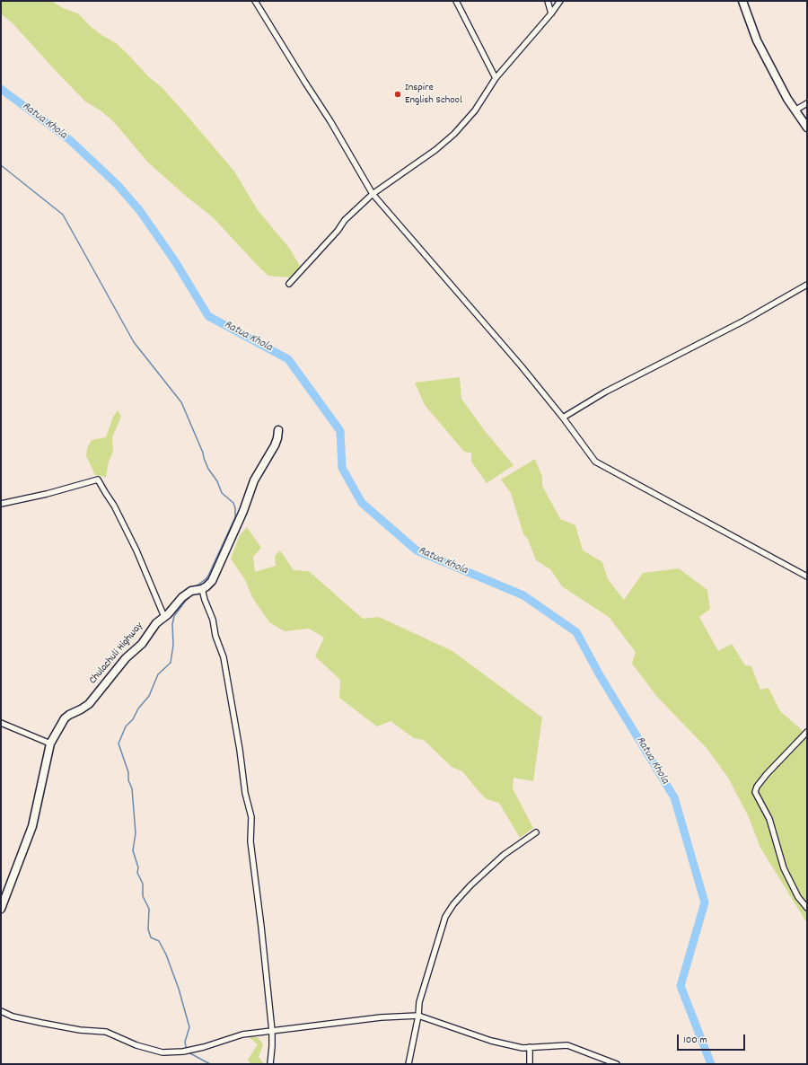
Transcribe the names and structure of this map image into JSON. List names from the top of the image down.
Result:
{
  "streets": {
    "street": ["Chulachuli Highway"]
  },
  "water": ["Ratua Khola"],
  "places": ["Inspire English School"],
  "scale_bar": "100 m"
}
